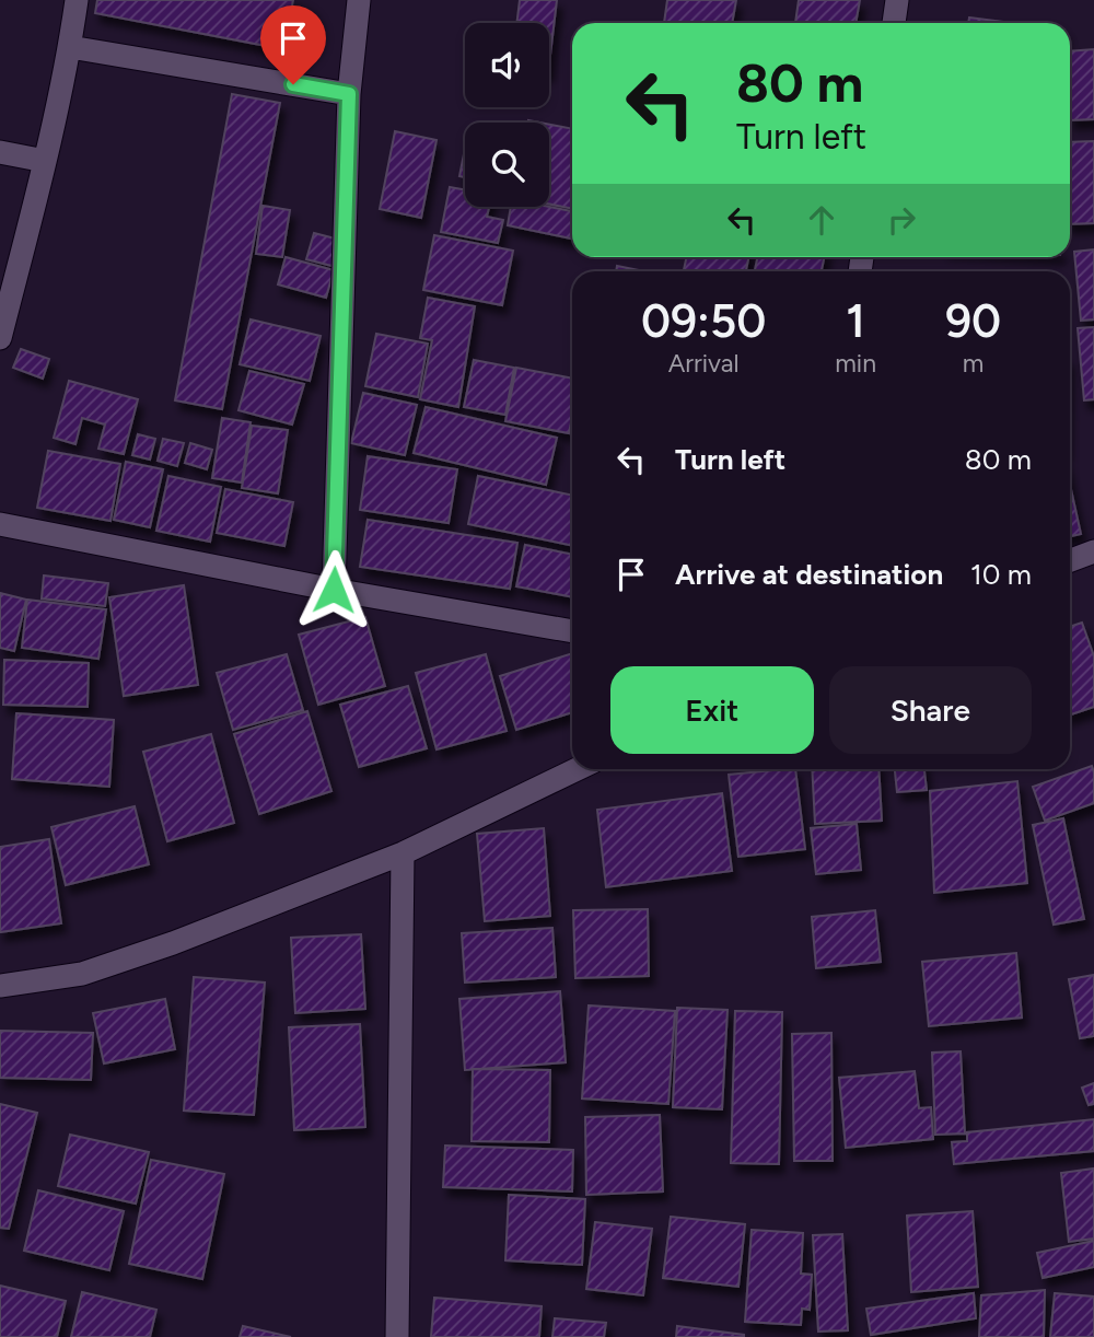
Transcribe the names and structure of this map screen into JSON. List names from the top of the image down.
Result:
{
  "page": {
    "turn": ["80 m", "Turn left"],
    "eta": [
      "09:50",
      "Arrival",
      "1",
      "min",
      "90",
      "m"
    ],
    "list": [
      {
        "name": "Turn left",
        "value": "80 m"
      },
      {
        "name": "Arrive at destination",
        "value": "10 m"
      }
    ],
    "buttons": ["Exit", "Share"]
  }
}
